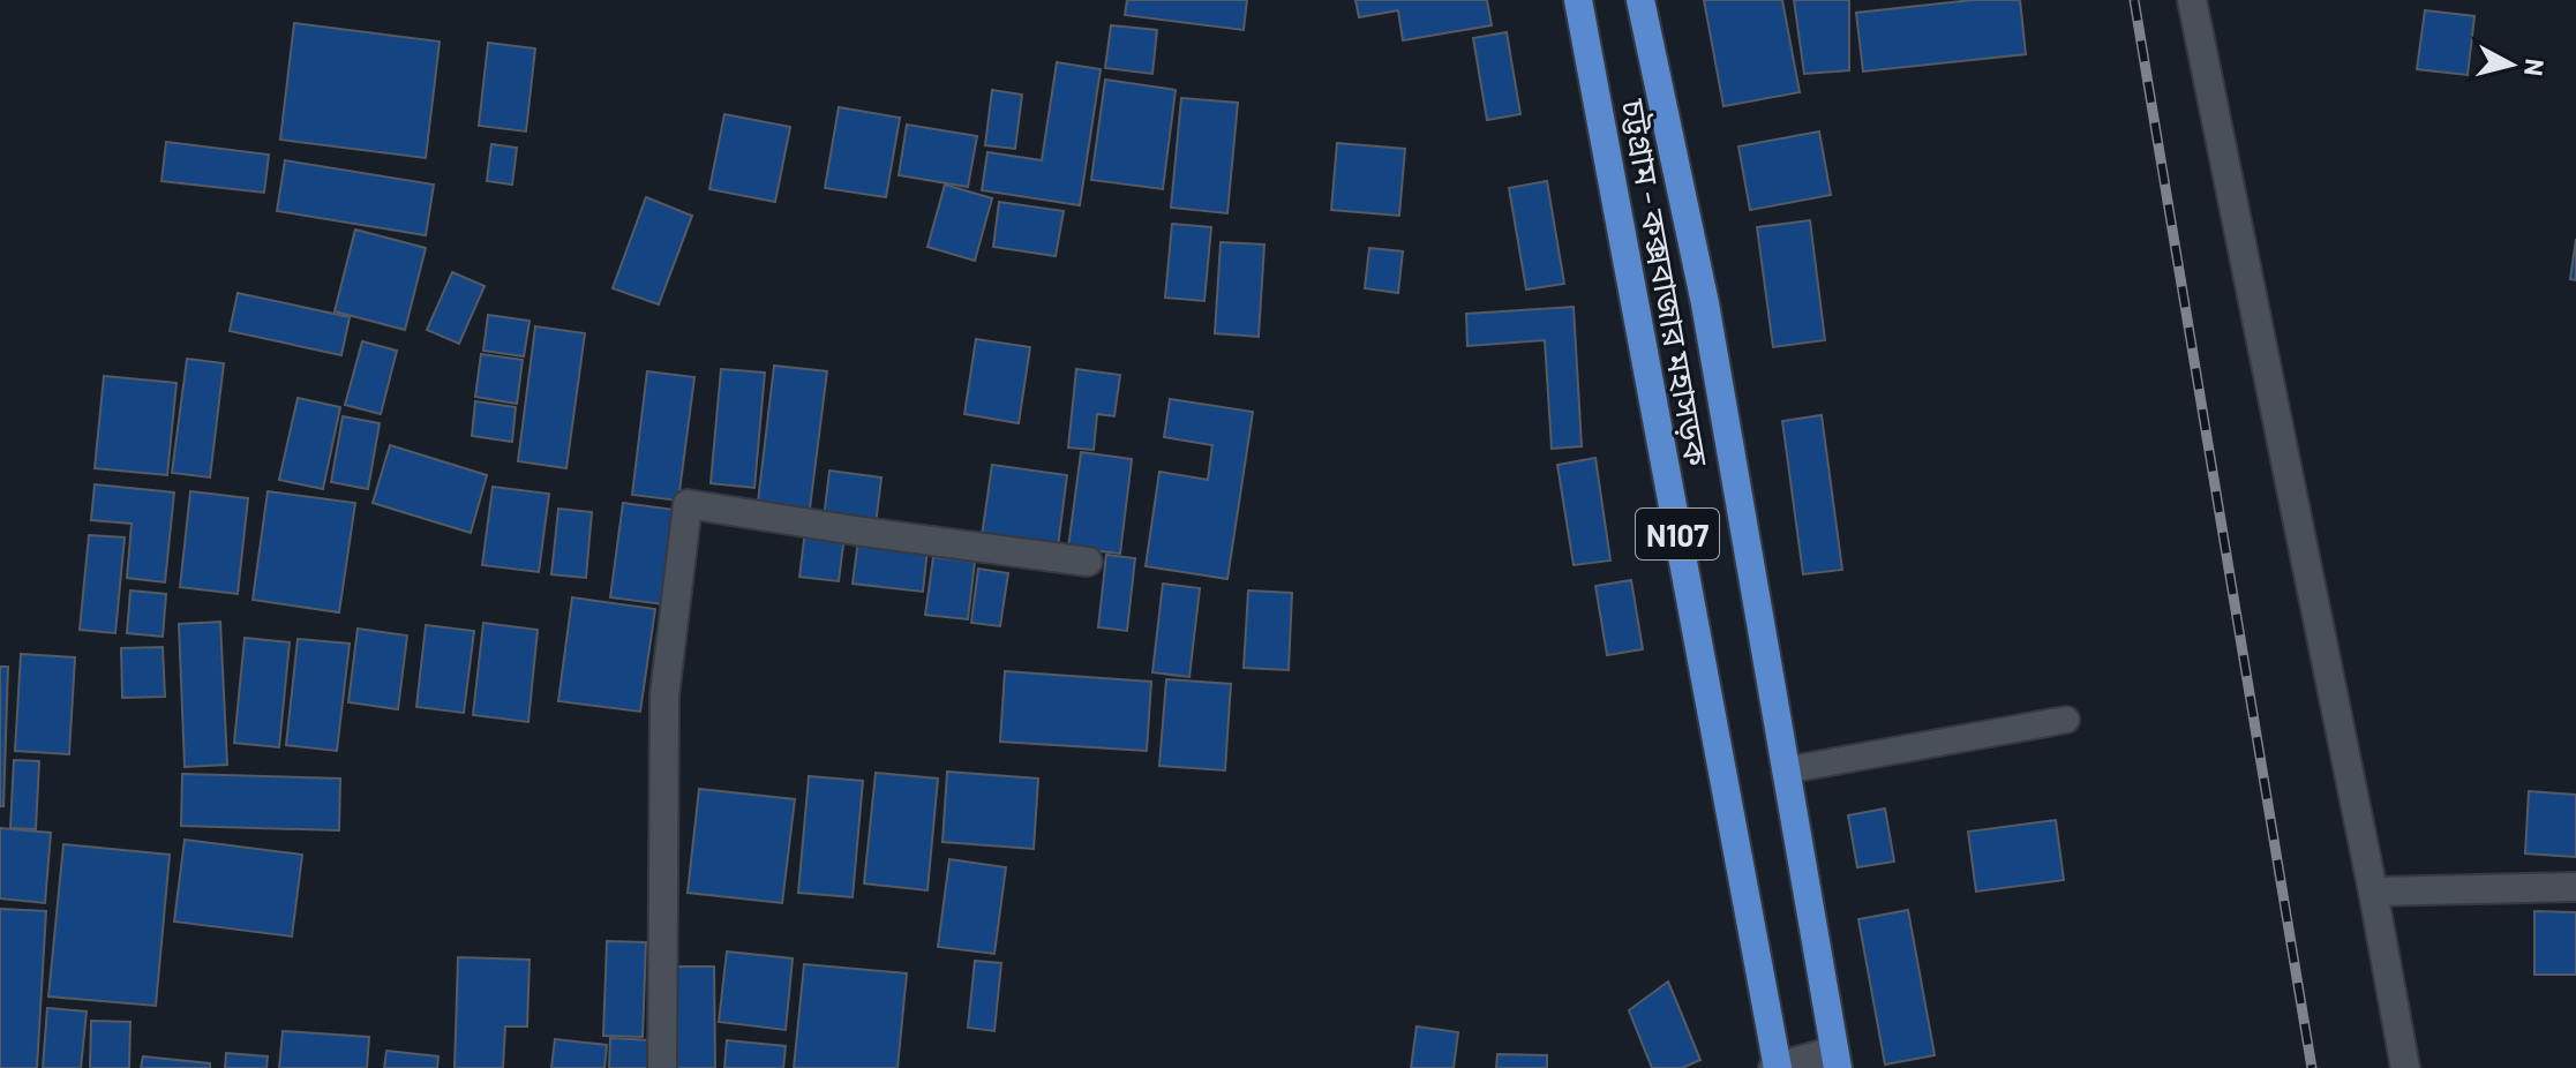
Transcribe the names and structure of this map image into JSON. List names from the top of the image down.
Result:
{
  "streets": {
    "highway": ["চট্টগ্রাম - কক্সবাজার মহাসড়ক", "N107"]
  },
  "north": "right"
}
